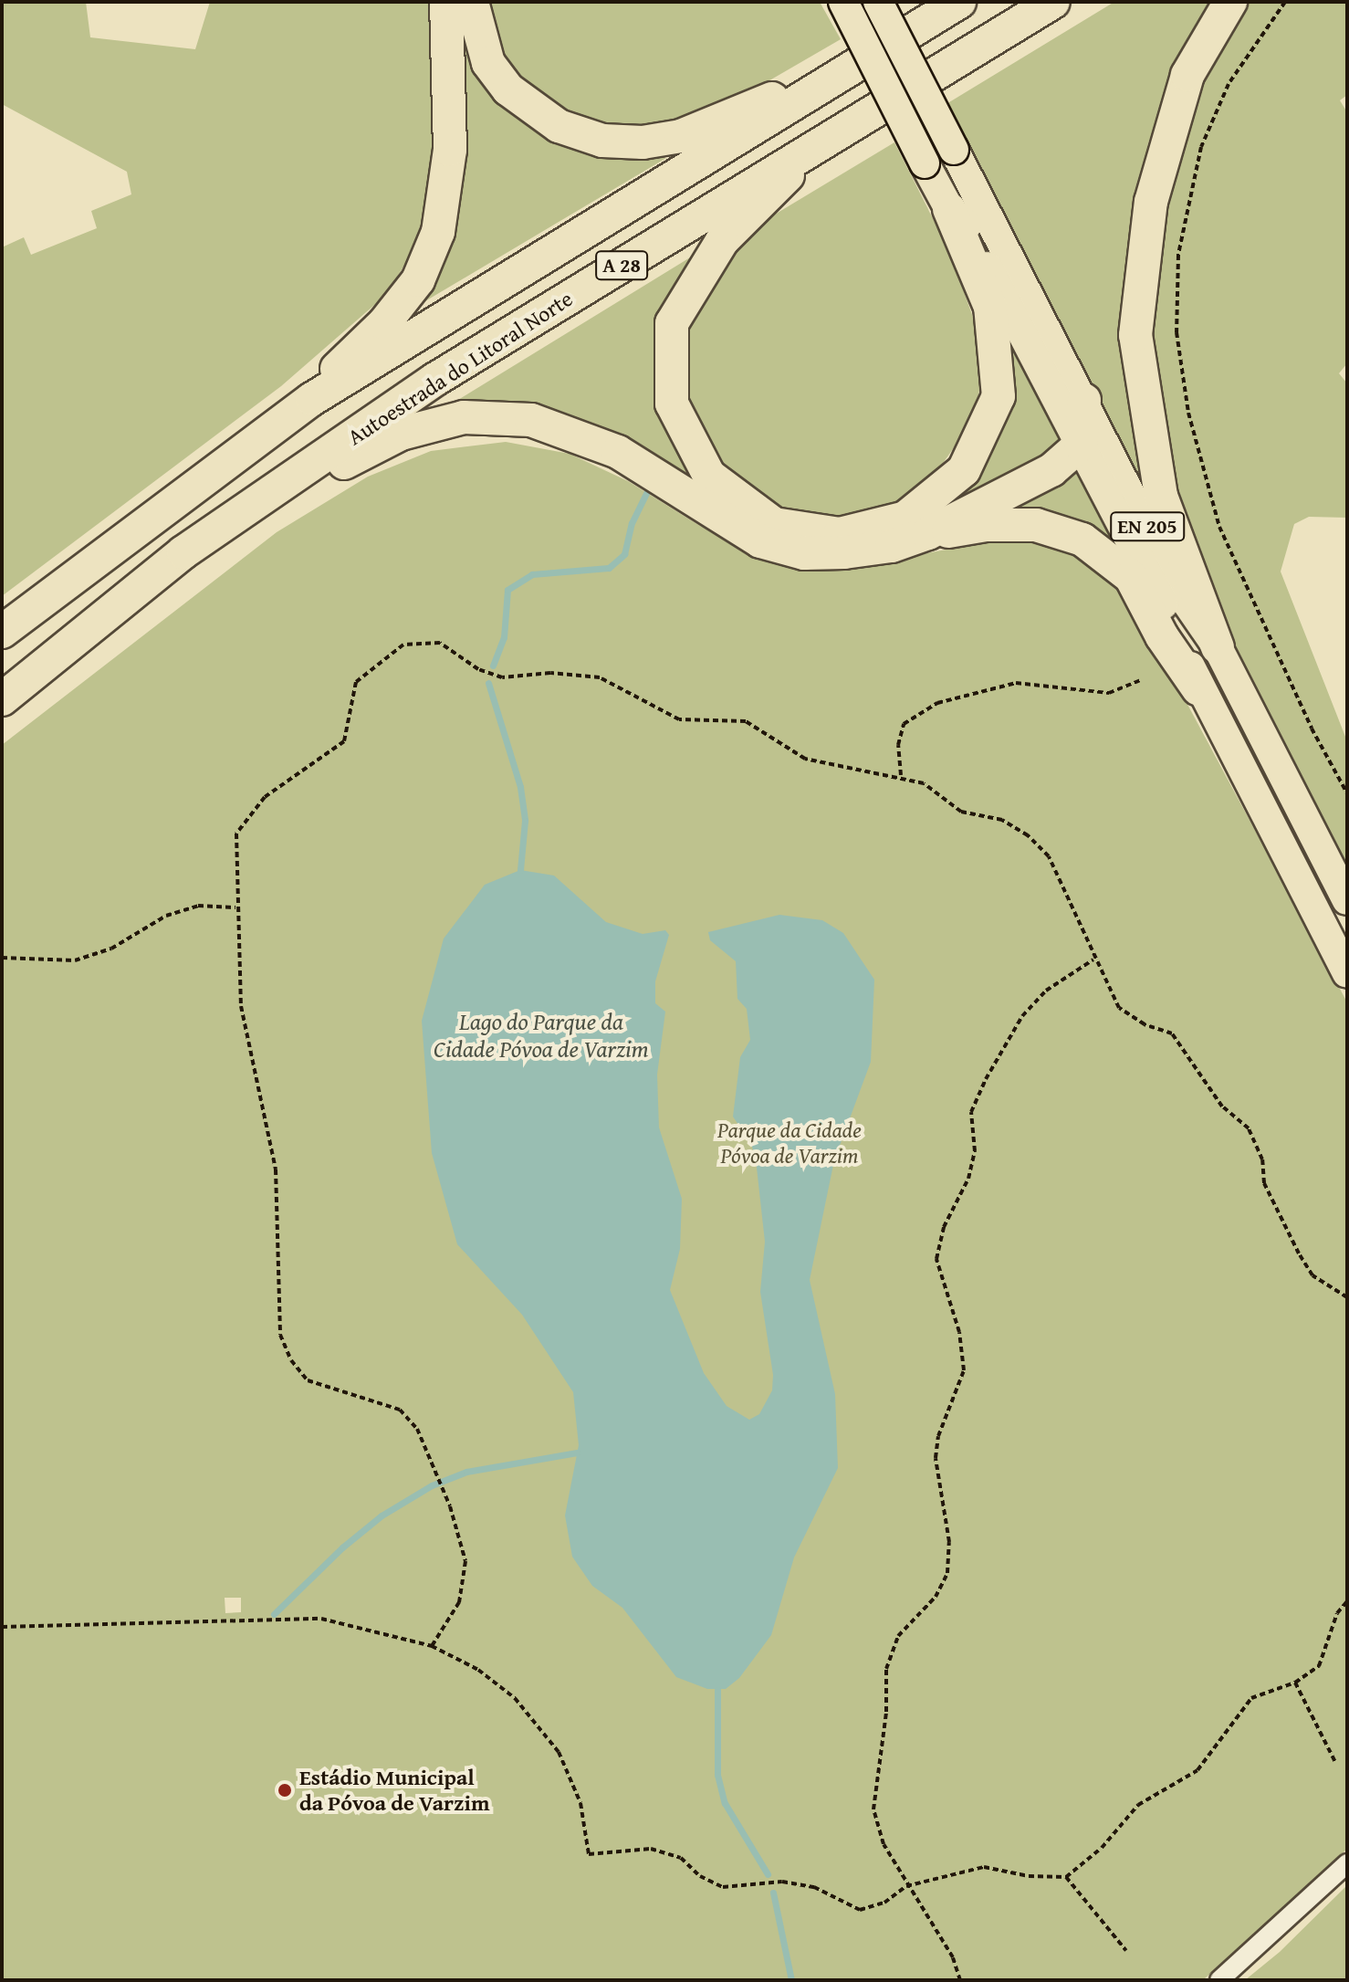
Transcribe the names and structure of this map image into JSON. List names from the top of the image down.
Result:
{
  "streets": {
    "highway": ["A 28", "Autoestrada do Litoral Norte"],
    "main road": ["EN 205"]
  },
  "water": ["Lago do Parque da Cidade Póvoa de Varzim"],
  "parks": ["Parque da Cidade Póvoa de Varzim"],
  "places": ["Estádio Municipal da Póvoa de Varzim"]
}
